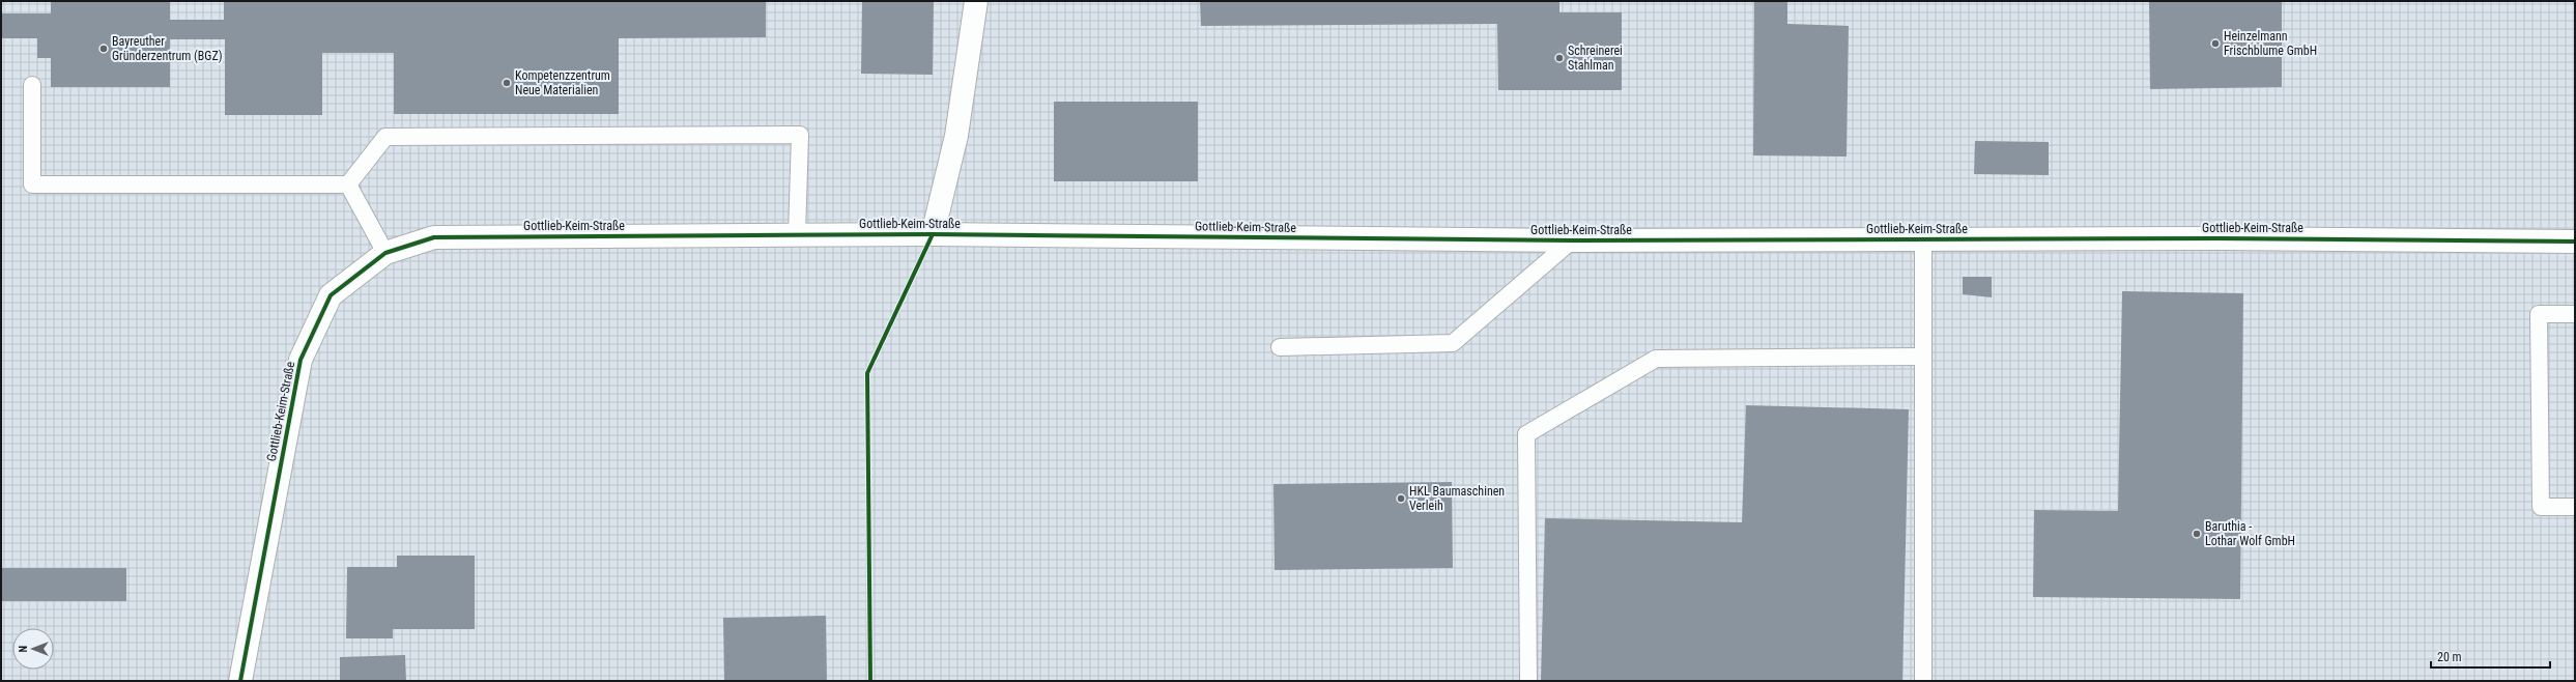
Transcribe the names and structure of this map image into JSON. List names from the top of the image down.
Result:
{
  "streets": {
    "street": ["Gottlieb-Keim-Straße"]
  },
  "places": [
    "Heinzelmann Frischblume GmbH",
    "Bayreuther Gründerzentrum (BGZ)",
    "Schreinerei Stahlman",
    "Kompetenzzentrum Neue Materialien",
    "HKL Baumaschinen Verleih",
    "Baruthia - Lothar Wolf GmbH"
  ],
  "scale_bar": "20 m",
  "north": "left"
}
